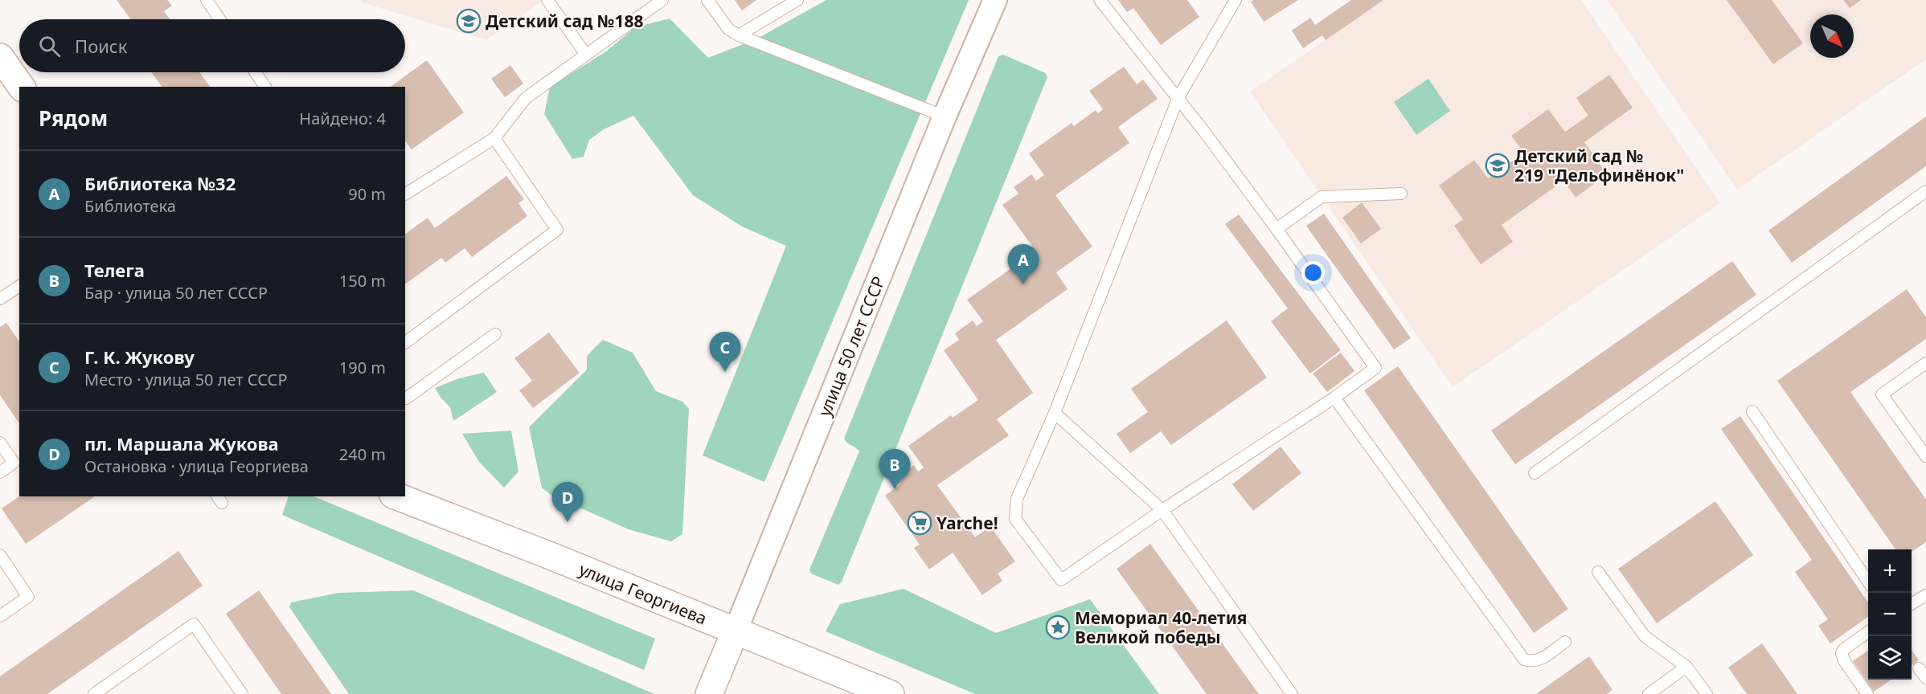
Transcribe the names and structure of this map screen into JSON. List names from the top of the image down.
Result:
{
  "streets": {
    "street": ["улица 50 лет СССР", "улица Георгиева"]
  },
  "crossings": [
    ["улица 50 лет СССР", "улица Георгиева"]
  ],
  "places": {
    "school or university": ["Детский сад №188", "Детский сад № 219 \"Дельфинёнок\""],
    "supermarket": ["Yarche!"],
    "place": ["Мемориал 40-летия Великой победы"]
  },
  "north": "bottom right",
  "page": {
    "search": "Поиск",
    "heading": ["Рядом", "Найдено: 4"],
    "list": [
      {
        "mark": "A",
        "name": "Библиотека №32",
        "note": "Библиотека",
        "value": "90 m"
      },
      {
        "mark": "B",
        "name": "Телега",
        "note": "Бар · улица 50 лет СССР",
        "value": "150 m"
      },
      {
        "mark": "C",
        "name": "Г. К. Жукову",
        "note": "Место · улица 50 лет СССР",
        "value": "190 m"
      },
      {
        "mark": "D",
        "name": "пл. Маршала Жукова",
        "note": "Остановка · улица Георгиева",
        "value": "240 m"
      }
    ],
    "pins": [
      "A",
      "C",
      "B",
      "D"
    ],
    "map_buttons": ["+", "−"]
  }
}
